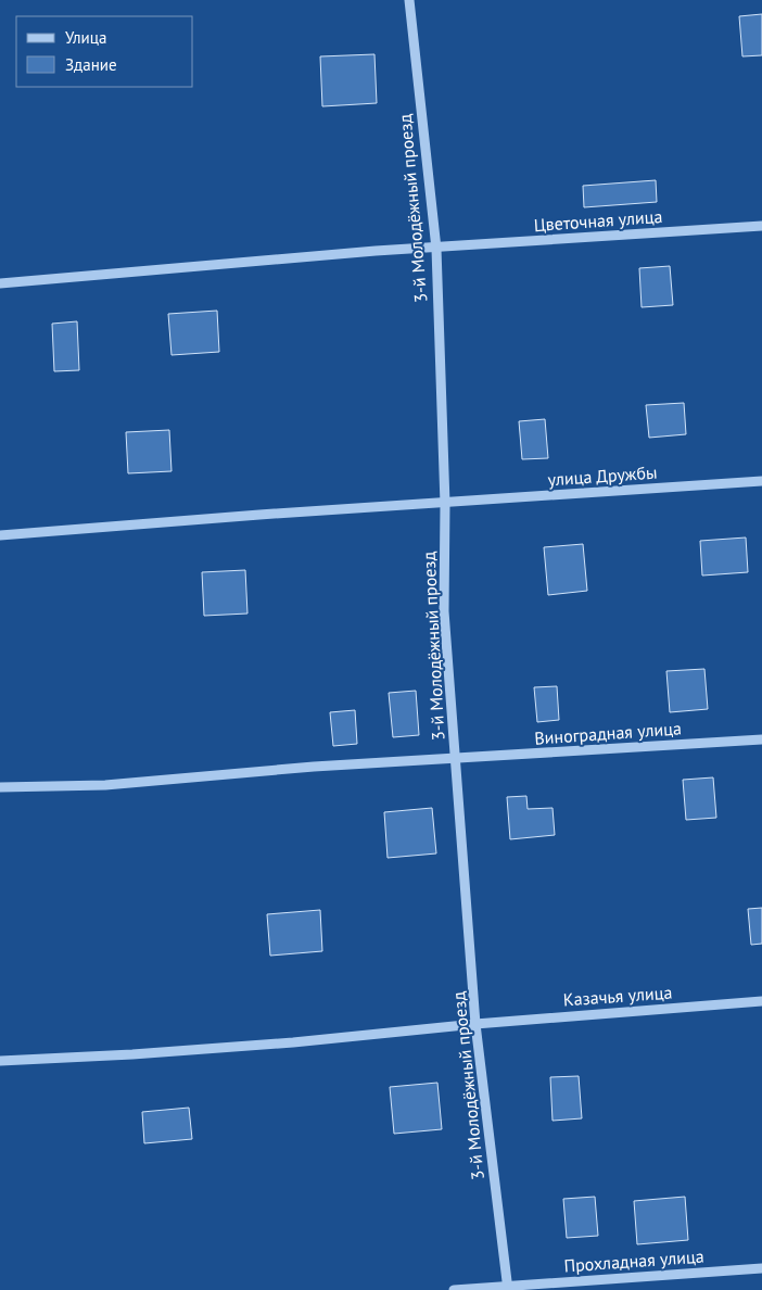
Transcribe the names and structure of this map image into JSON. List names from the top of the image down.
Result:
{
  "streets": {
    "street": [
      "3-й Молодёжный проезд",
      "Цветочная улица",
      "улица Дружбы",
      "Виноградная улица",
      "Казачья улица",
      "Прохладная улица"
    ]
  },
  "crossings": [
    ["3-й Молодёжный проезд", "Цветочная улица"],
    ["3-й Молодёжный проезд", "улица Дружбы"],
    ["3-й Молодёжный проезд", "Виноградная улица"],
    ["3-й Молодёжный проезд", "Казачья улица"],
    ["3-й Молодёжный проезд", "Прохладная улица"]
  ],
  "legend": ["Улица", "Здание"]
}
